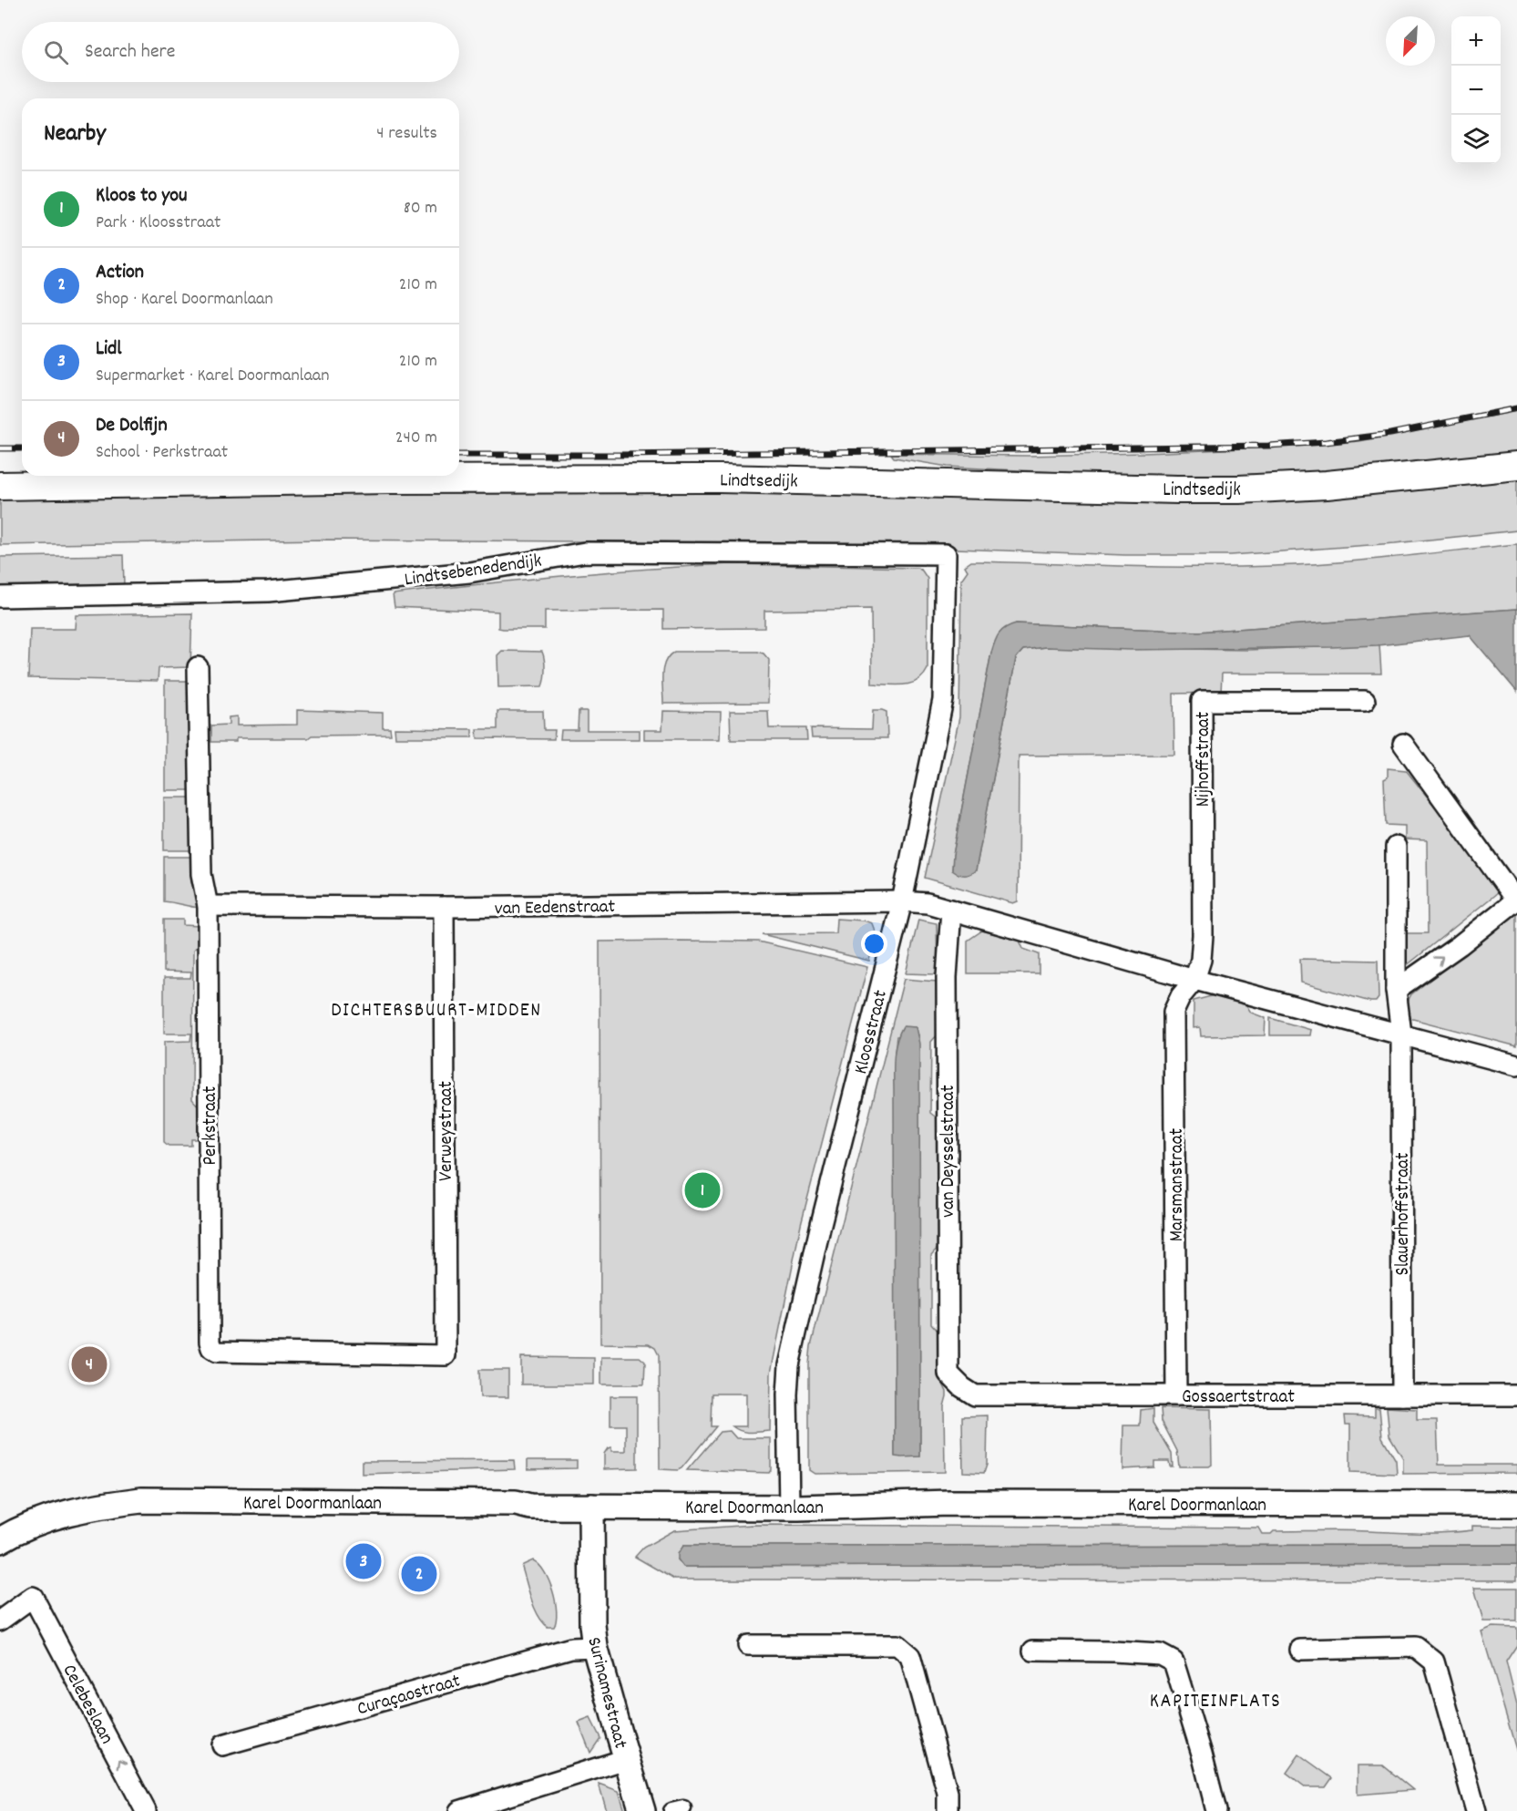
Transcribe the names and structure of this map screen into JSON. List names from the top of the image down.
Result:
{
  "streets": {
    "main road": ["Lindtsedijk"],
    "street": [
      "Lindtsebenedendijk",
      "Nijhoffstraat",
      "van Eedenstraat",
      "Kloosstraat",
      "Perkstraat",
      "Verweystraat",
      "van Deysselstraat",
      "Marsmanstraat",
      "Slauerhoffstraat",
      "Gossaertstraat",
      "Karel Doormanlaan",
      "Surinamestraat",
      "Curaçaostraat",
      "Celebeslaan"
    ]
  },
  "crossings": [
    ["Lindtsebenedendijk", "Kloosstraat"],
    ["Nijhoffstraat", "Marsmanstraat"],
    ["van Eedenstraat", "Kloosstraat"],
    ["van Eedenstraat", "Perkstraat"],
    ["van Eedenstraat", "Verweystraat"],
    ["Kloosstraat", "Karel Doormanlaan"],
    ["Perkstraat", "Verweystraat"],
    ["van Deysselstraat", "Gossaertstraat"],
    ["Marsmanstraat", "Gossaertstraat"],
    ["Slauerhoffstraat", "Gossaertstraat"],
    ["Karel Doormanlaan", "Surinamestraat"],
    ["Surinamestraat", "Curaçaostraat"]
  ],
  "one_way": ["Celebeslaan"],
  "districts": ["DICHTERSBUURT-MIDDEN", "KAPITEINFLATS"],
  "north": "bottom left",
  "page": {
    "map_buttons": ["+", "−"],
    "search": "Search here",
    "heading": ["Nearby", "4 results"],
    "list": [
      {
        "mark": "1",
        "name": "Kloos to you",
        "note": "Park · Kloosstraat",
        "value": "80 m"
      },
      {
        "mark": "2",
        "name": "Action",
        "note": "Shop · Karel Doormanlaan",
        "value": "210 m"
      },
      {
        "mark": "3",
        "name": "Lidl",
        "note": "Supermarket · Karel Doormanlaan",
        "value": "210 m"
      },
      {
        "mark": "4",
        "name": "De Dolfijn",
        "note": "School · Perkstraat",
        "value": "240 m"
      }
    ],
    "pins": [
      "1",
      "4",
      "3",
      "2"
    ]
  }
}
